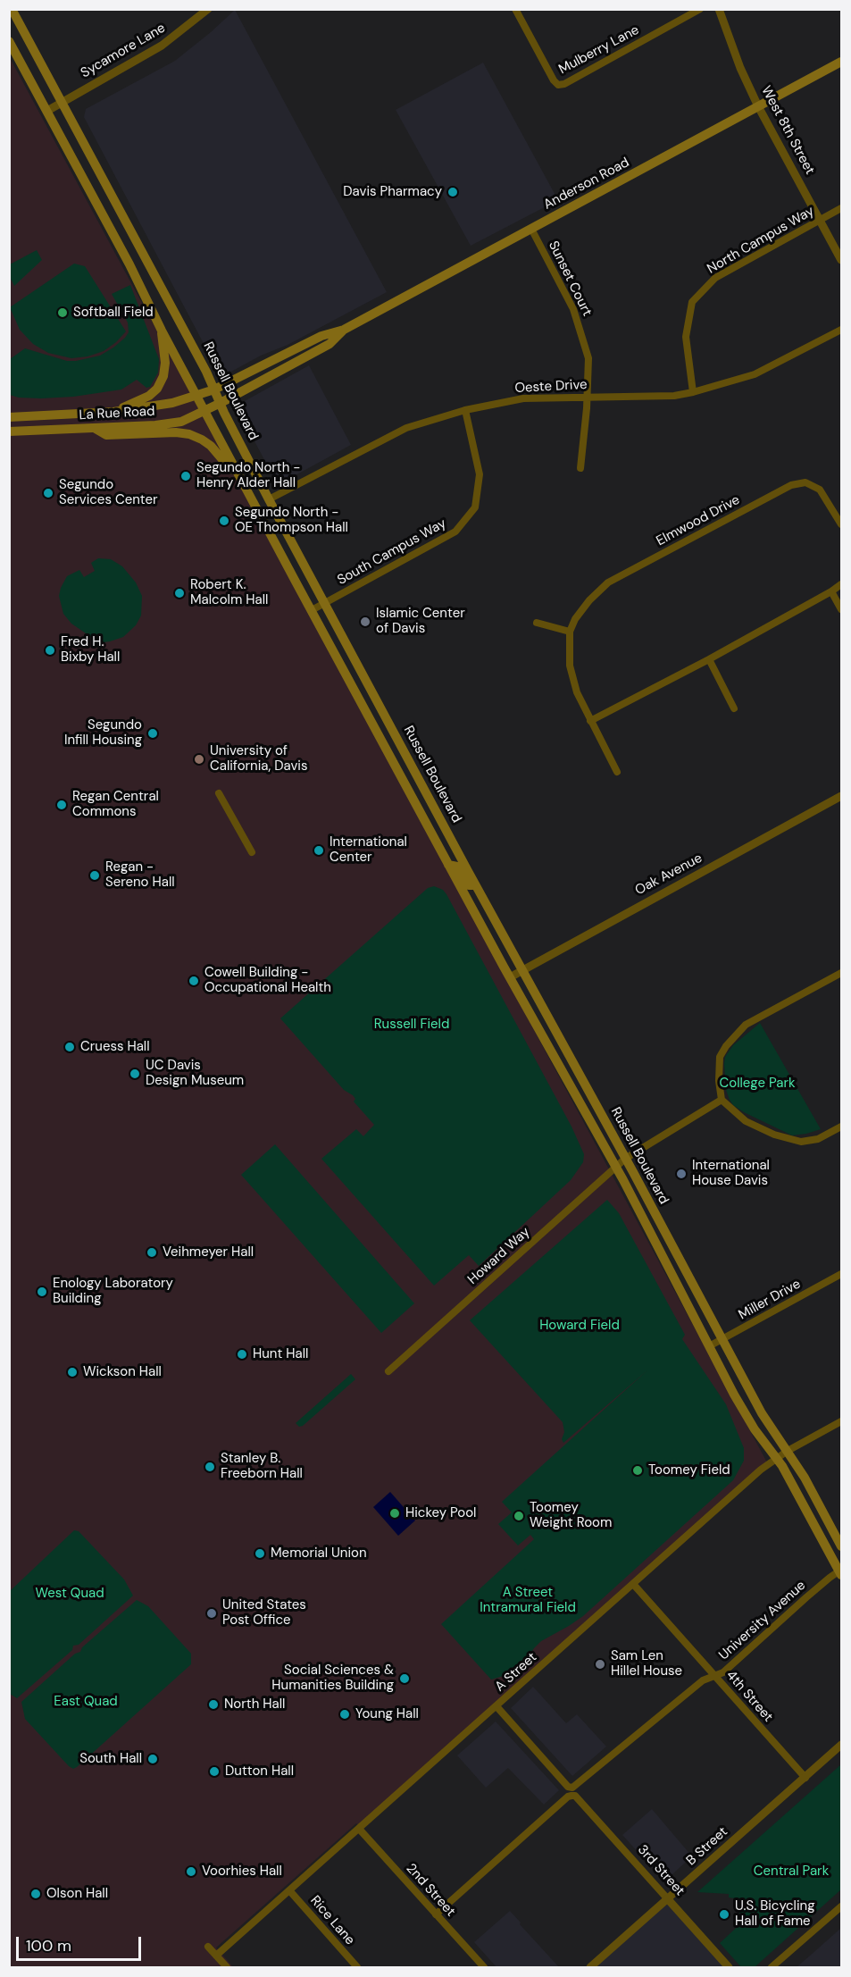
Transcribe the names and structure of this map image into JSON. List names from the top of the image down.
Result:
{
  "streets": {
    "main road": ["Anderson Road", "Russell Boulevard", "La Rue Road"],
    "street": [
      "Mulberry Lane",
      "Sycamore Lane",
      "West 8th Street",
      "North Campus Way",
      "Sunset Court",
      "Oeste Drive",
      "Elmwood Drive",
      "South Campus Way",
      "Oak Avenue",
      "Howard Way",
      "Miller Drive",
      "University Avenue",
      "A Street",
      "4th Street",
      "B Street",
      "3rd Street",
      "2nd Street",
      "Rice Lane"
    ]
  },
  "crossings": [
    ["Sycamore Lane", "Russell Boulevard"],
    ["West 8th Street", "Anderson Road"],
    ["West 8th Street", "North Campus Way"],
    ["Anderson Road", "Sunset Court"],
    ["Anderson Road", "Russell Boulevard"],
    ["Anderson Road", "La Rue Road"],
    ["North Campus Way", "Oeste Drive"],
    ["Sunset Court", "Oeste Drive"],
    ["Oeste Drive", "Russell Boulevard"],
    ["Oeste Drive", "South Campus Way"],
    ["Russell Boulevard", "La Rue Road"],
    ["Russell Boulevard", "South Campus Way"],
    ["Russell Boulevard", "Oak Avenue"],
    ["Russell Boulevard", "Howard Way"],
    ["Russell Boulevard", "Miller Drive"],
    ["Russell Boulevard", "University Avenue"],
    ["Russell Boulevard", "A Street"],
    ["University Avenue", "4th Street"],
    ["University Avenue", "3rd Street"],
    ["University Avenue", "2nd Street"],
    ["A Street", "4th Street"],
    ["A Street", "3rd Street"],
    ["A Street", "2nd Street"],
    ["A Street", "Rice Lane"],
    ["4th Street", "B Street"],
    ["B Street", "3rd Street"]
  ],
  "parks": [
    "Russell Field",
    "College Park",
    "Howard Field",
    "A Street Intramural Field",
    "West Quad",
    "East Quad",
    "Central Park"
  ],
  "places": [
    "Davis Pharmacy",
    "Softball Field",
    "Segundo North - Henry Alder Hall",
    "Segundo Services Center",
    "Segundo North - OE Thompson Hall",
    "Robert K. Malcolm Hall",
    "Islamic Center of Davis",
    "Fred H. Bixby Hall",
    "Segundo Infill Housing",
    "University of California, Davis",
    "Regan Central Commons",
    "International Center",
    "Regan - Sereno Hall",
    "Cowell Building - Occupational Health",
    "Cruess Hall",
    "UC Davis Design Museum",
    "International House Davis",
    "Veihmeyer Hall",
    "Enology Laboratory Building",
    "Hunt Hall",
    "Wickson Hall",
    "Stanley B. Freeborn Hall",
    "Toomey Field",
    "Hickey Pool",
    "Toomey Weight Room",
    "Memorial Union",
    "United States Post Office",
    "Sam Len Hillel House",
    "Social Sciences & Humanities Building",
    "North Hall",
    "Young Hall",
    "South Hall",
    "Dutton Hall",
    "Voorhies Hall",
    "Olson Hall",
    "U.S. Bicycling Hall of Fame"
  ],
  "scale_bar": "100 m"
}
